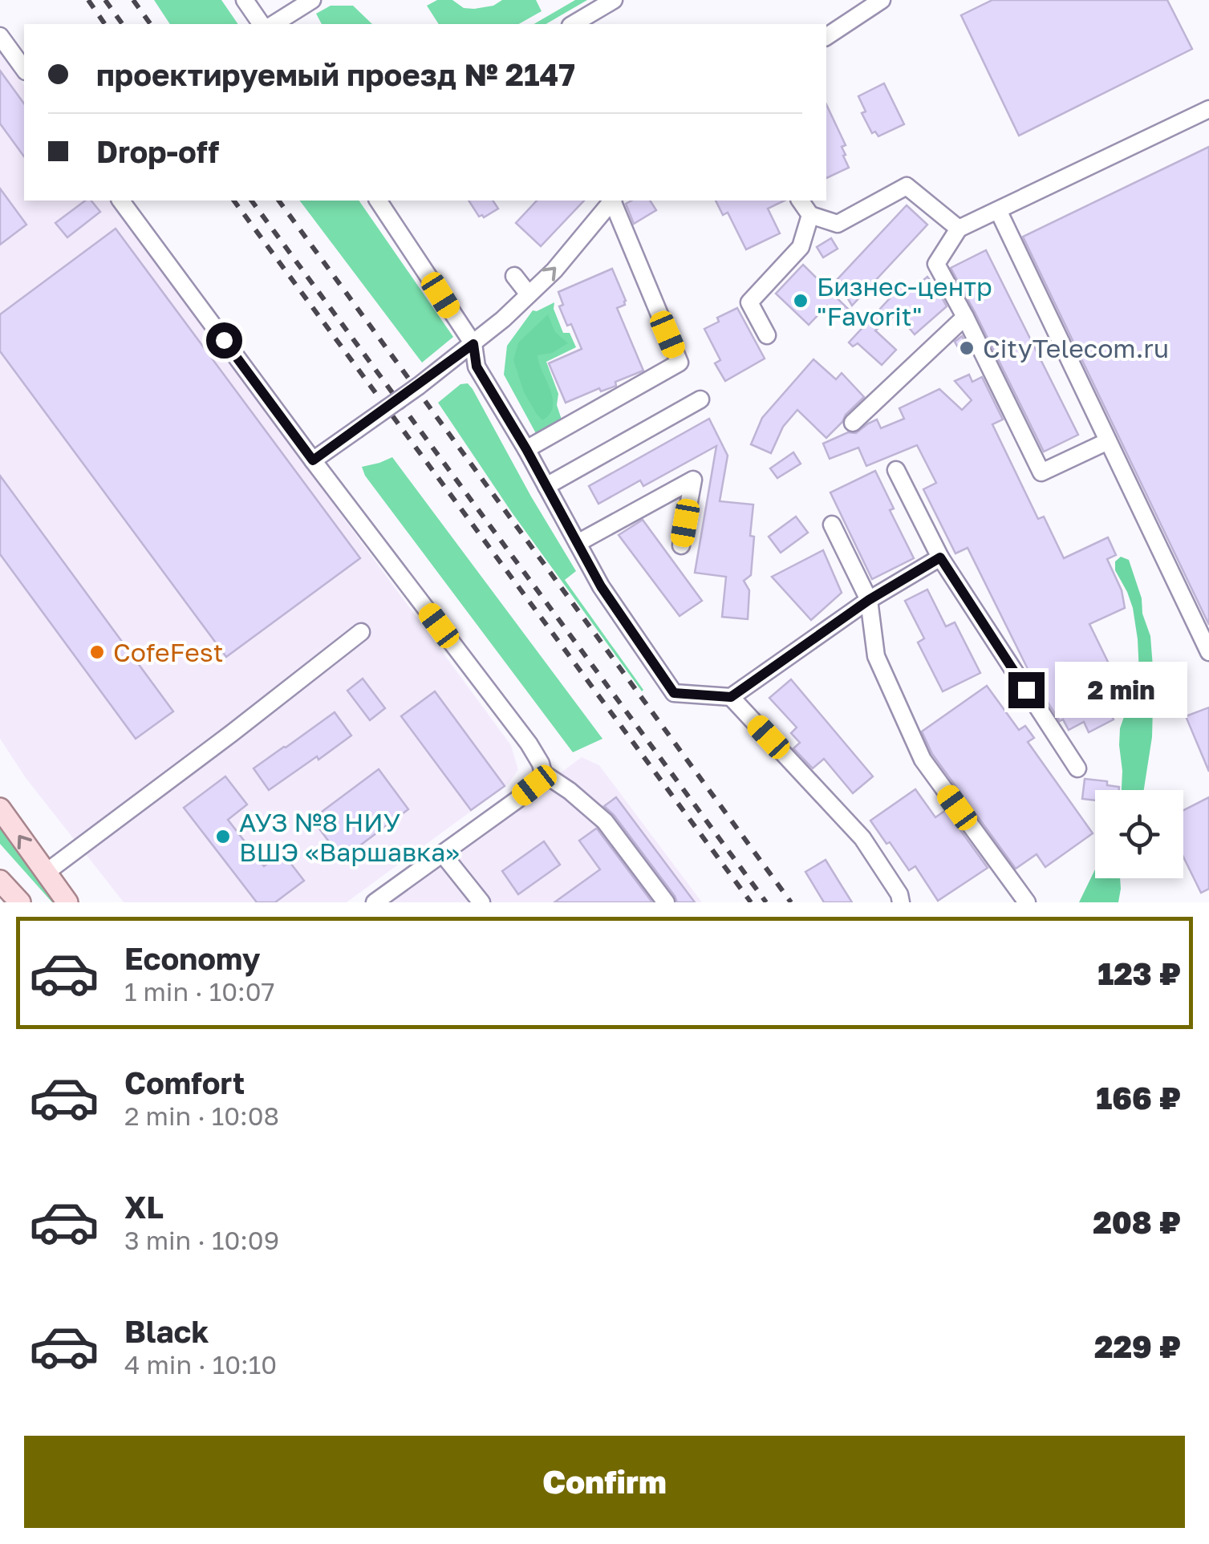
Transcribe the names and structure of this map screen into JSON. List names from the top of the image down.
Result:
{
  "places": [
    "Бизнес-центр \"Favorit\"",
    "CityTelecom.ru",
    "CofeFest",
    "АУЗ №8 НИУ ВШЭ «Варшавка»"
  ],
  "page": {
    "banner": ["проектируемый проезд № 2147", "Drop-off"],
    "bubble": "2 min",
    "list": [
      {
        "name": "Economy",
        "note": "1 min · 10:07",
        "value": "123 ₽"
      },
      {
        "name": "Comfort",
        "note": "2 min · 10:08",
        "value": "166 ₽"
      },
      {
        "name": "XL",
        "note": "3 min · 10:09",
        "value": "208 ₽"
      },
      {
        "name": "Black",
        "note": "4 min · 10:10",
        "value": "229 ₽"
      }
    ],
    "buttons": "Confirm"
  }
}
